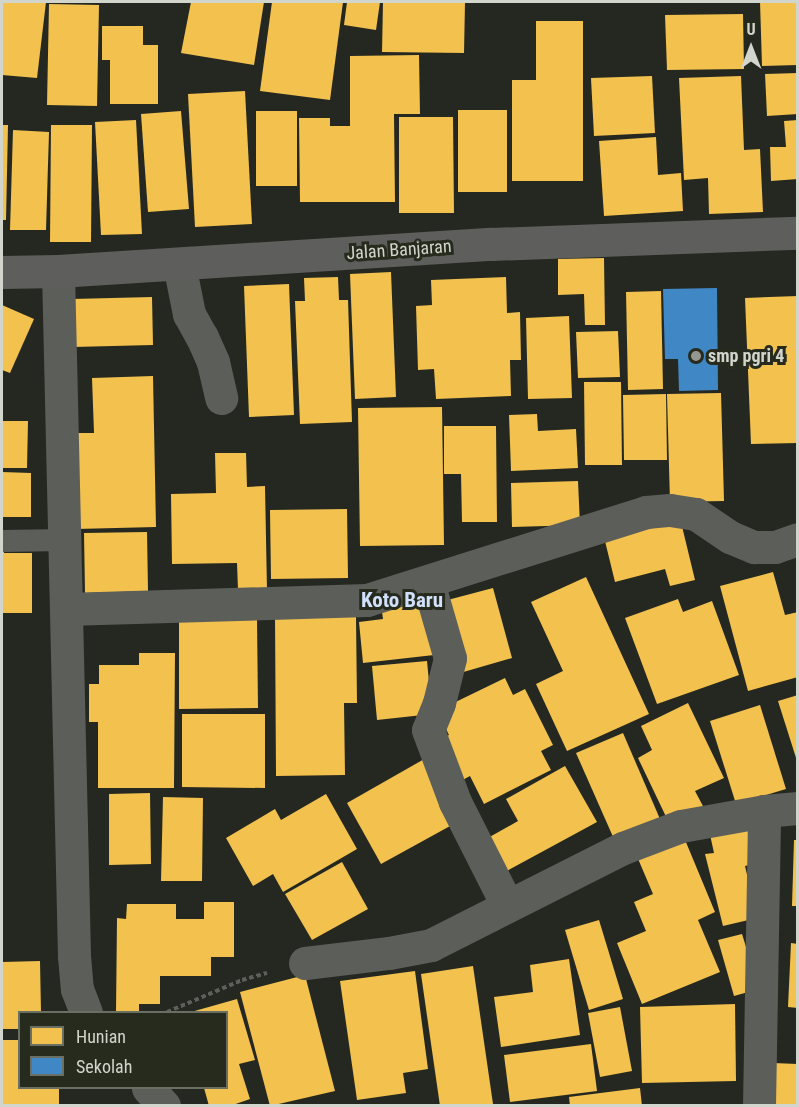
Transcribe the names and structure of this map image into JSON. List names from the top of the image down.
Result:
{
  "streets": {
    "street": ["Jalan Banjaran"]
  },
  "districts": ["Koto Baru"],
  "places": ["smp pgri 4"],
  "legend": ["Hunian", "Sekolah"],
  "north": "top"
}
